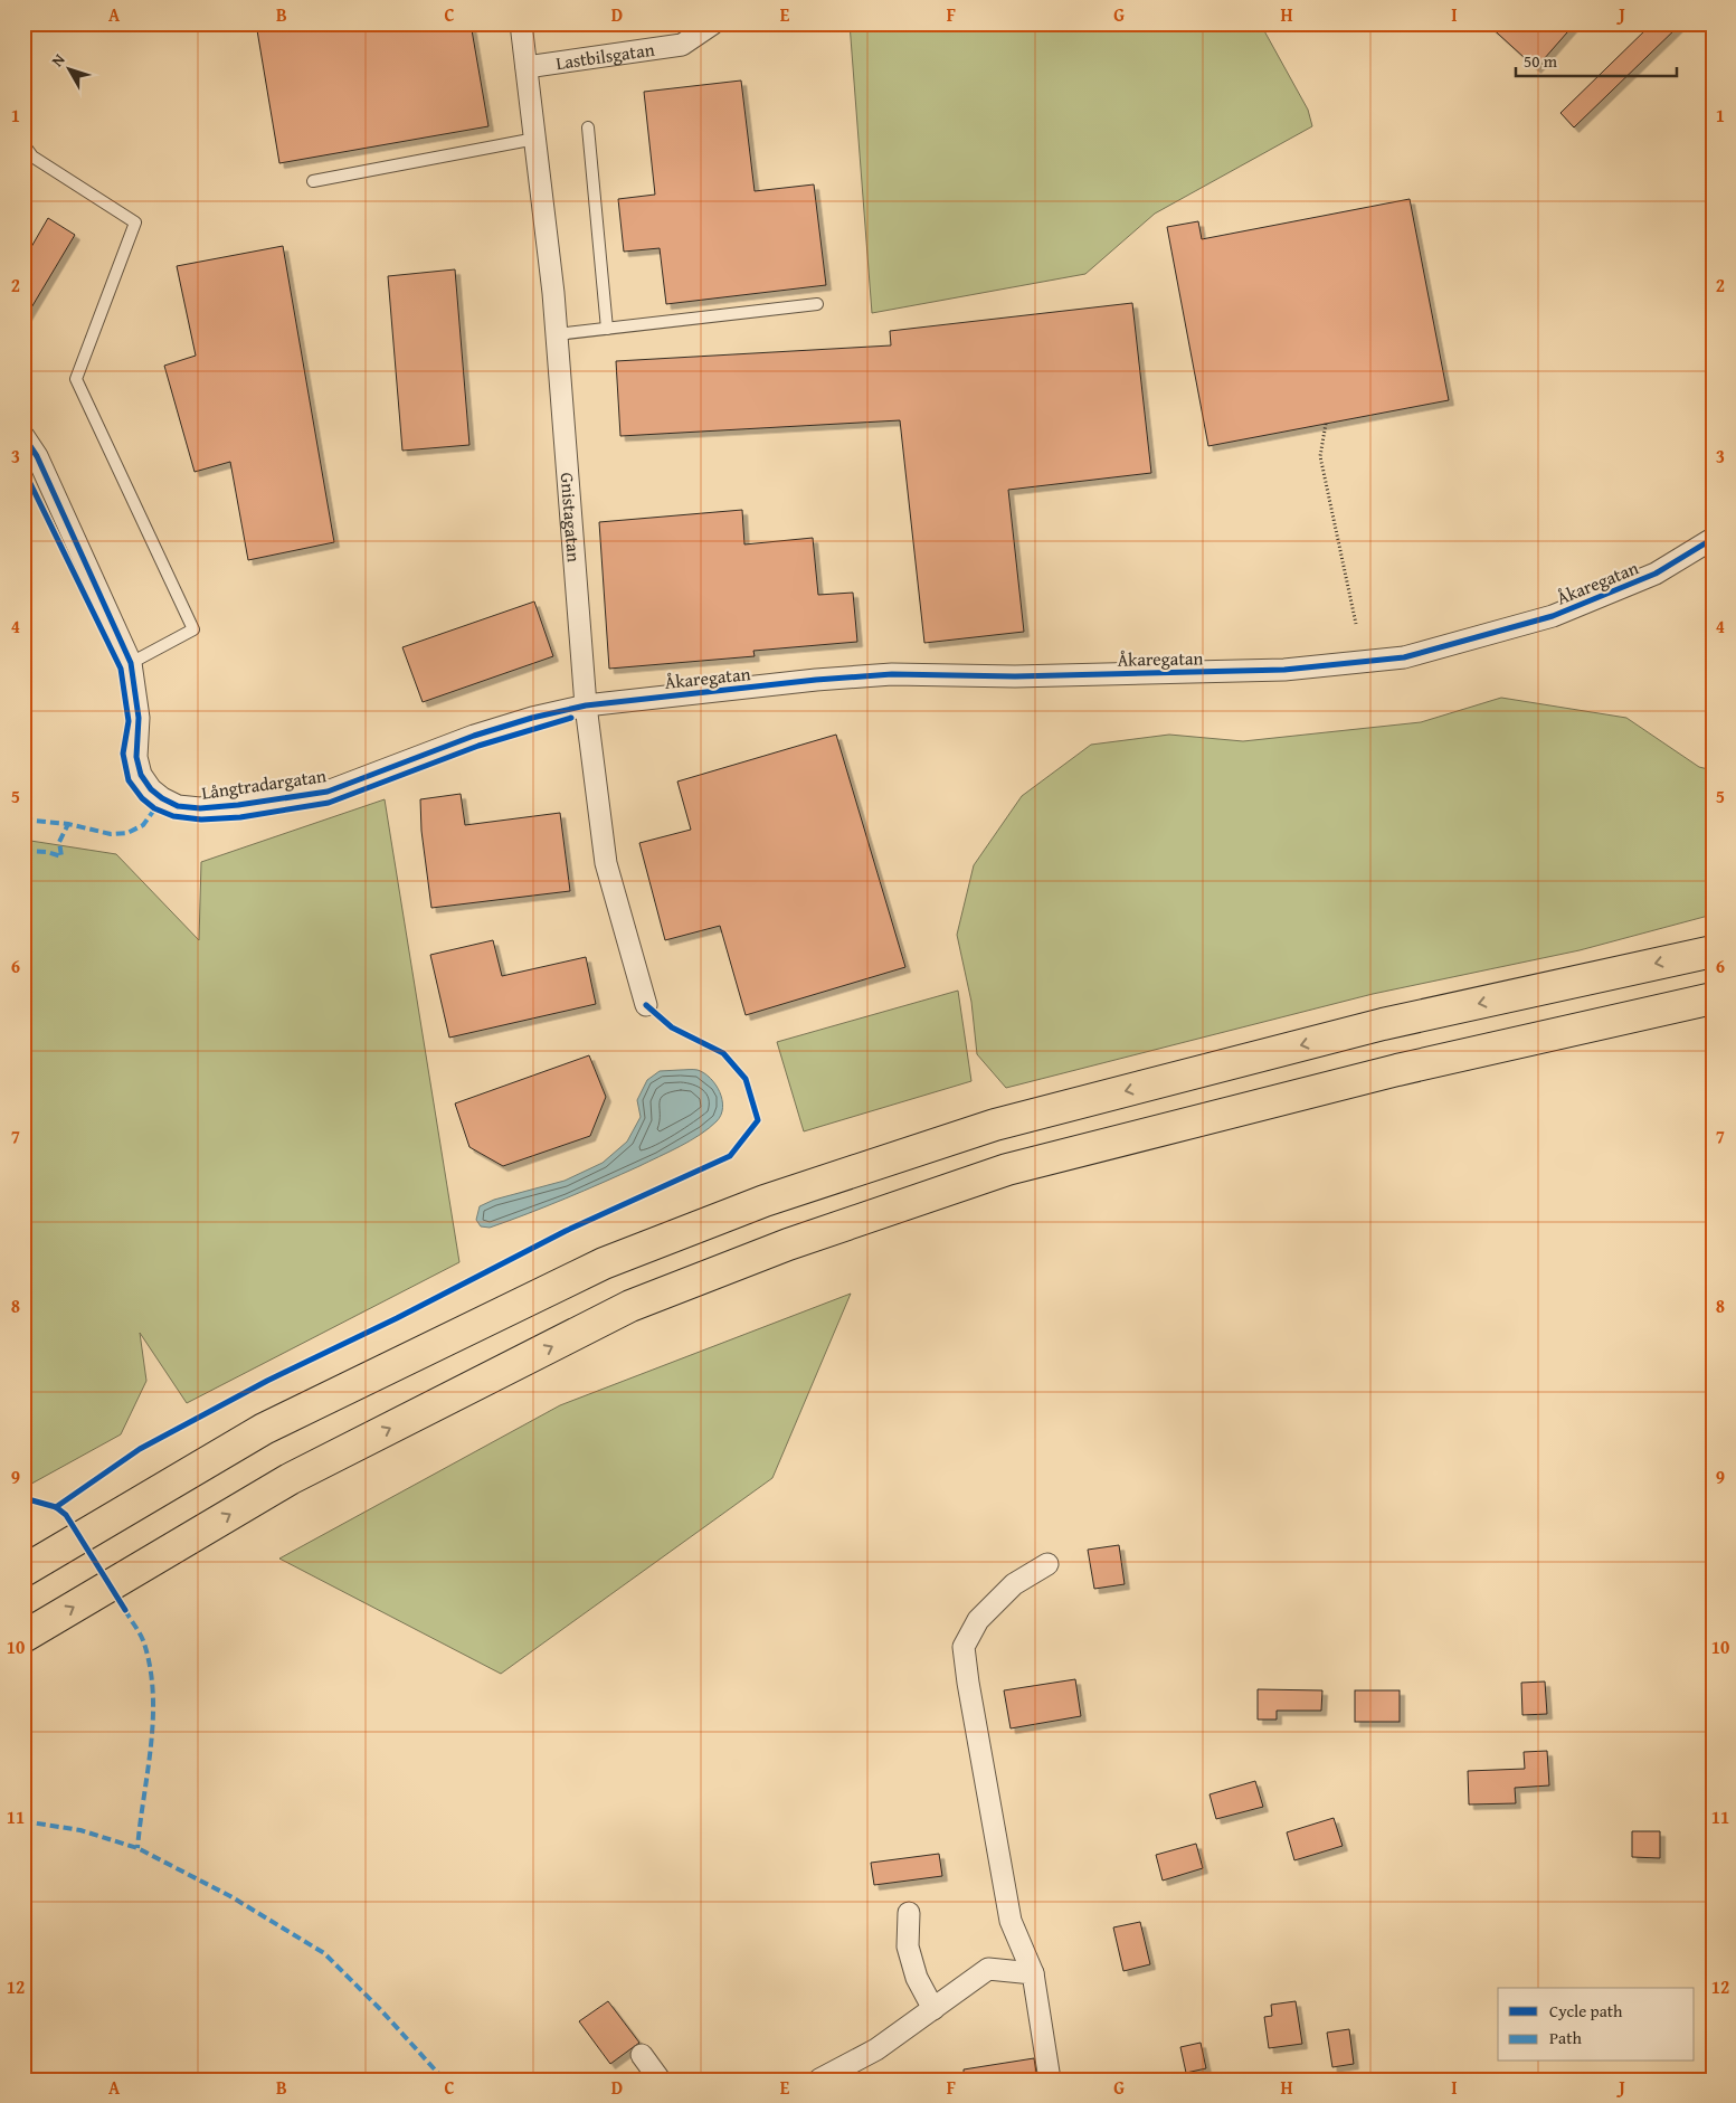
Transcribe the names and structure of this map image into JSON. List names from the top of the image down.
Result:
{
  "streets": {
    "street": [
      "Lastbilsgatan",
      "Gnistagatan",
      "Åkaregatan",
      "Långtradargatan"
    ]
  },
  "crossings": [
    ["Lastbilsgatan", "Gnistagatan"],
    ["Gnistagatan", "Åkaregatan"],
    ["Gnistagatan", "Långtradargatan"],
    ["Åkaregatan", "Långtradargatan"]
  ],
  "legend": ["Cycle path", "Path"],
  "scale_bar": "50 m",
  "north": "top left",
  "grid": {
    "columns": [
      "A",
      "B",
      "C",
      "D",
      "E",
      "F",
      "G",
      "H",
      "I",
      "J"
    ],
    "rows": [
      "1",
      "2",
      "3",
      "4",
      "5",
      "6",
      "7",
      "8",
      "9",
      "10",
      "11",
      "12"
    ]
  }
}
